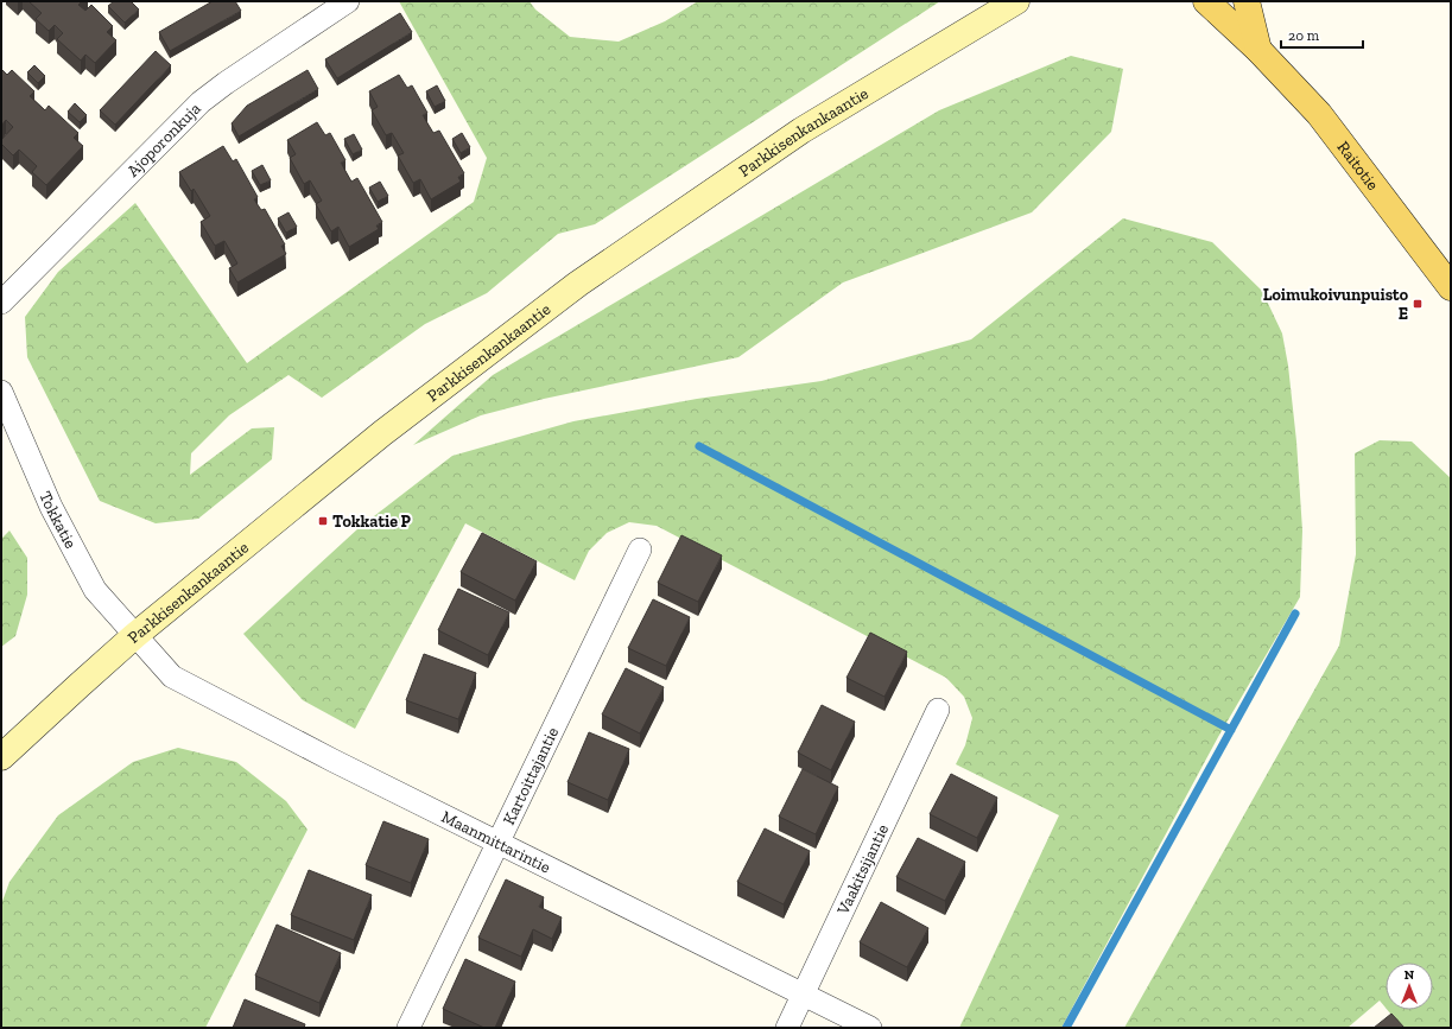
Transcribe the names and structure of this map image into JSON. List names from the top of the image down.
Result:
{
  "streets": {
    "main road": ["Parkkisenkankaantie", "Raitotie"],
    "street": [
      "Ajoporonkuja",
      "Tokkatie",
      "Kartoittajantie",
      "Maanmittarintie",
      "Vaakitsijantie"
    ]
  },
  "crossings": [
    ["Parkkisenkankaantie", "Tokkatie"],
    ["Parkkisenkankaantie", "Maanmittarintie"],
    ["Tokkatie", "Maanmittarintie"],
    ["Kartoittajantie", "Maanmittarintie"],
    ["Maanmittarintie", "Vaakitsijantie"]
  ],
  "places": {
    "transit": ["Loimukoivunpuisto E", "Tokkatie P"]
  },
  "scale_bar": "20 m",
  "north": "top"
}
